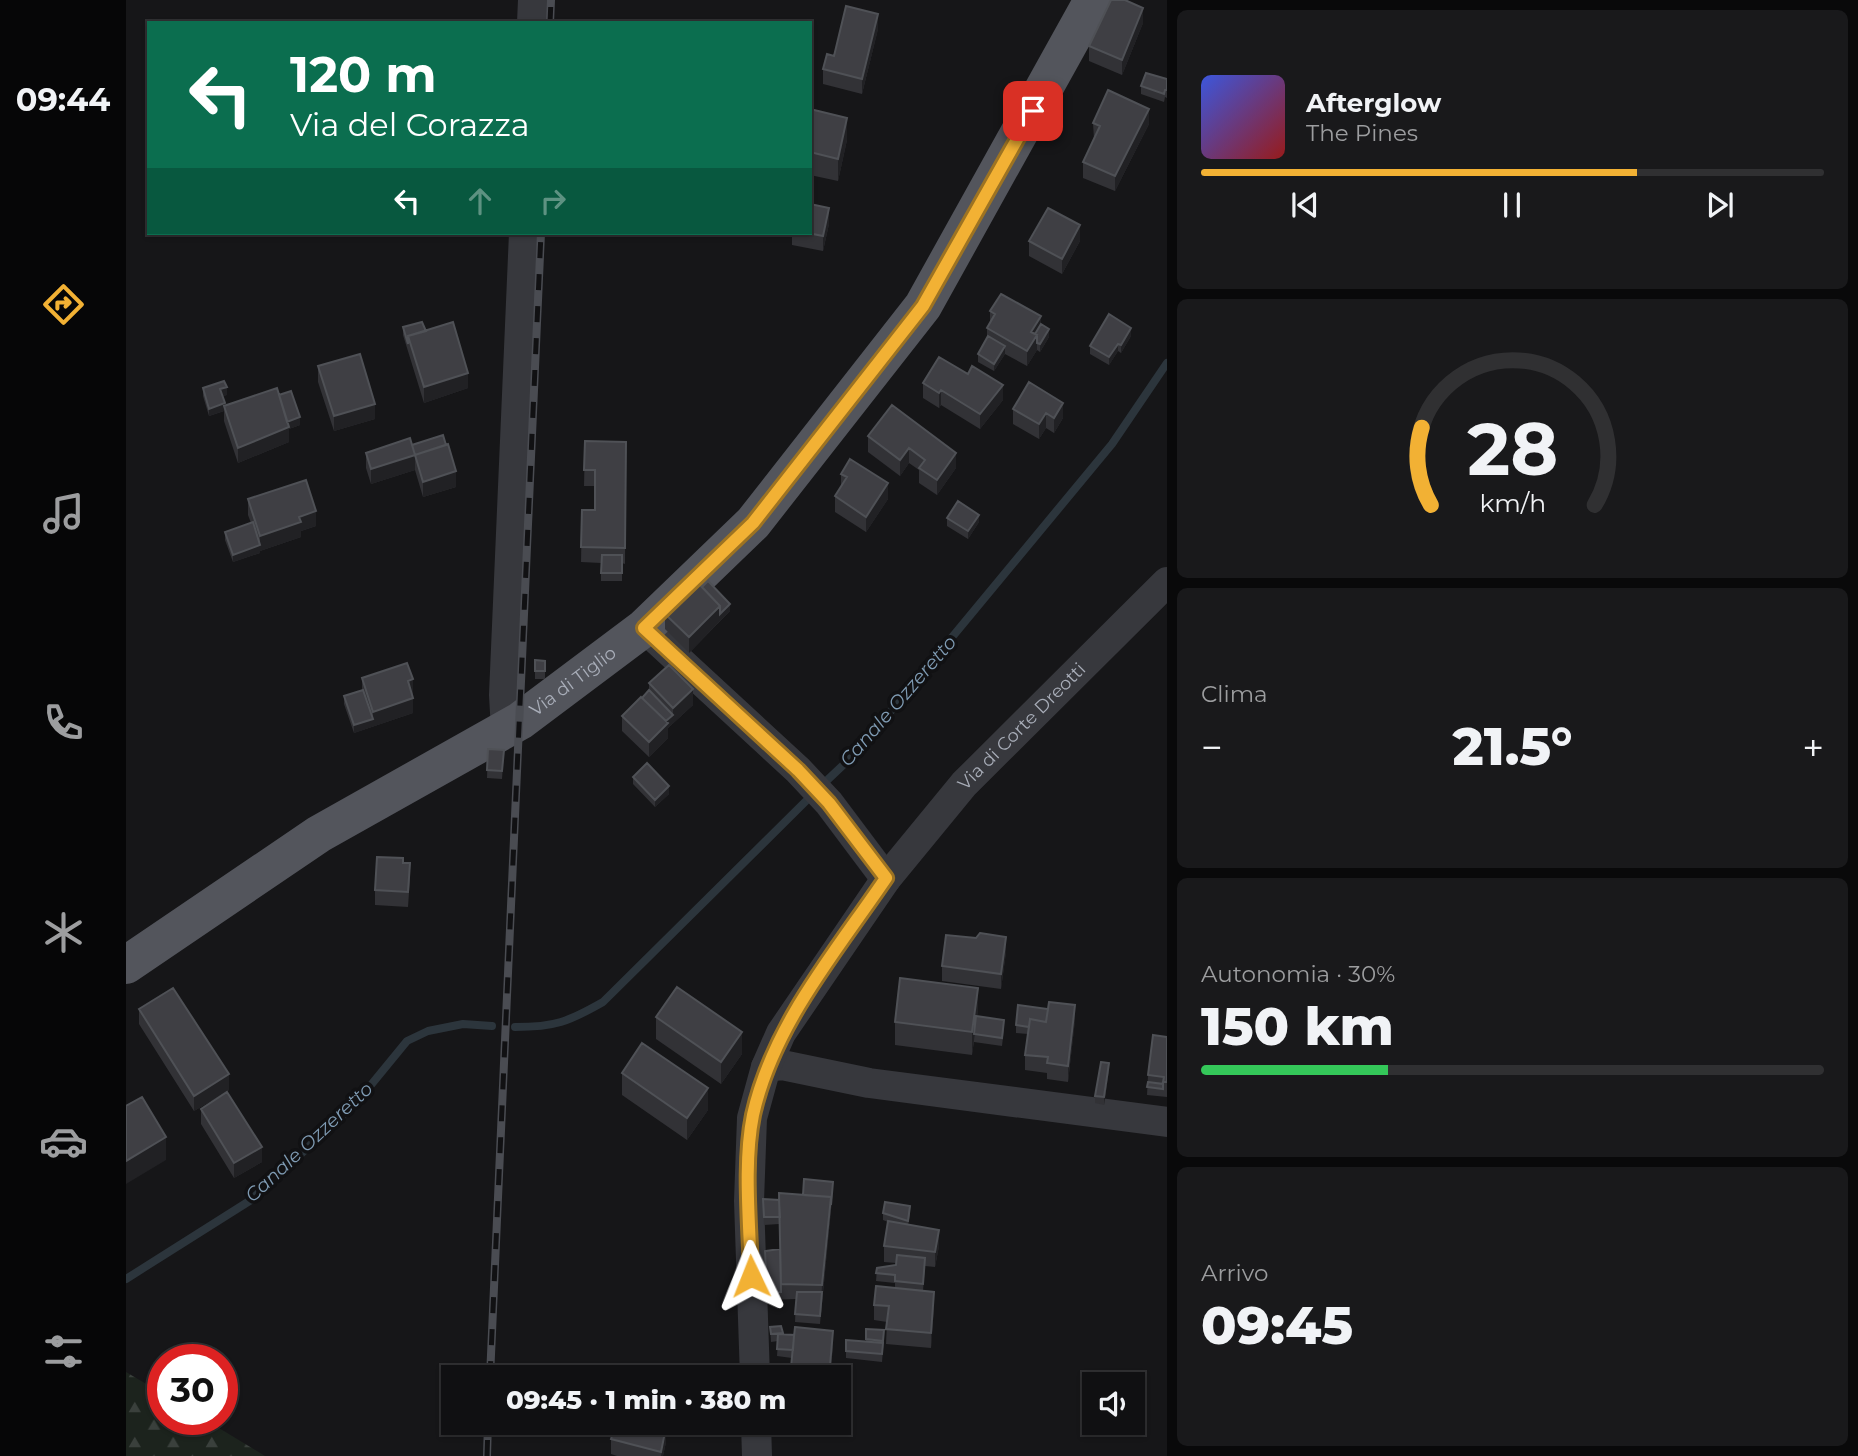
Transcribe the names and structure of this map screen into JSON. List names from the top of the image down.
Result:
{
  "streets": {
    "main road": ["Via di Tiglio"],
    "street": ["Via di Corte Dreotti"]
  },
  "water": ["Canale Ozzeretto"],
  "page": {
    "tabs": "09:44",
    "turn": ["120 m", "Via del Corazza"],
    "song": ["Afterglow", "The Pines"],
    "tile": [
      "Clima",
      ["Autonomia · 30%", "150 km"],
      ["Arrivo", "09:45"]
    ],
    "heat": ["−", "21.5°", "+"],
    "limit": "30",
    "trip": "09:45 · 1 min · 380 m",
    "gauge": ["28", "km/h"]
  }
}
